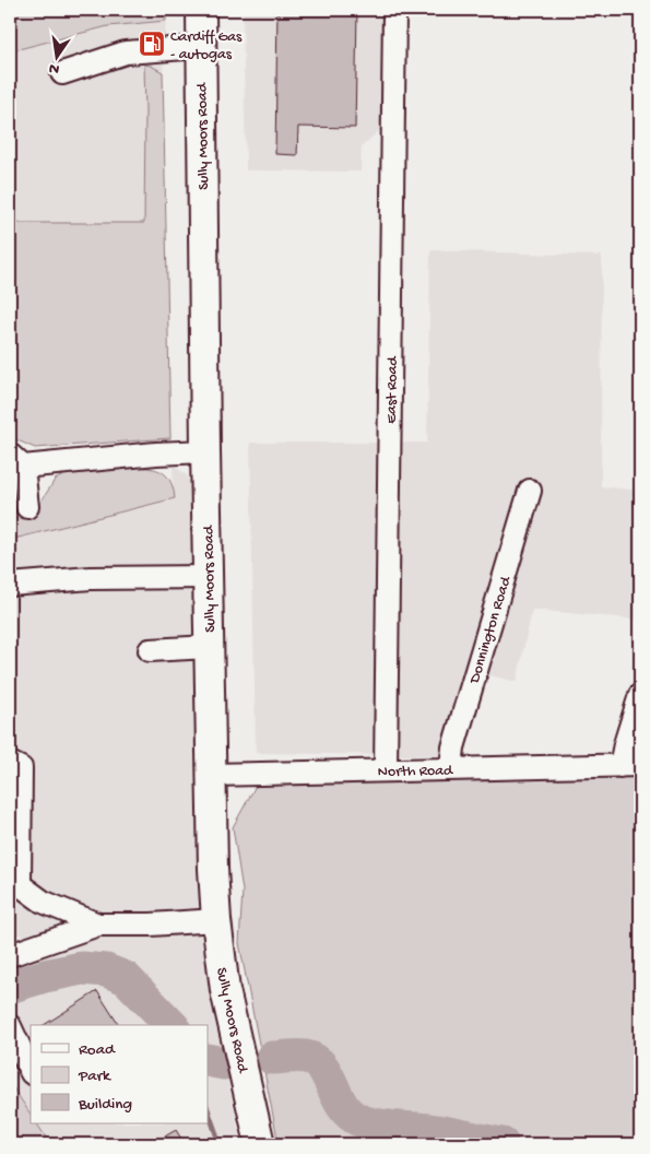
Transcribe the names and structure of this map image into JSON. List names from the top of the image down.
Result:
{
  "streets": {
    "main road": ["Sully Moors Road"],
    "lane": ["East Road", "Donnington Road", "North Road"]
  },
  "crossings": [
    ["Sully Moors Road", "North Road"],
    ["East Road", "North Road"],
    ["Donnington Road", "North Road"]
  ],
  "places": {
    "fuel station": ["Cardiff Gas - autogas"]
  },
  "legend": ["Road", "Park", "Building"],
  "north": "bottom"
}
